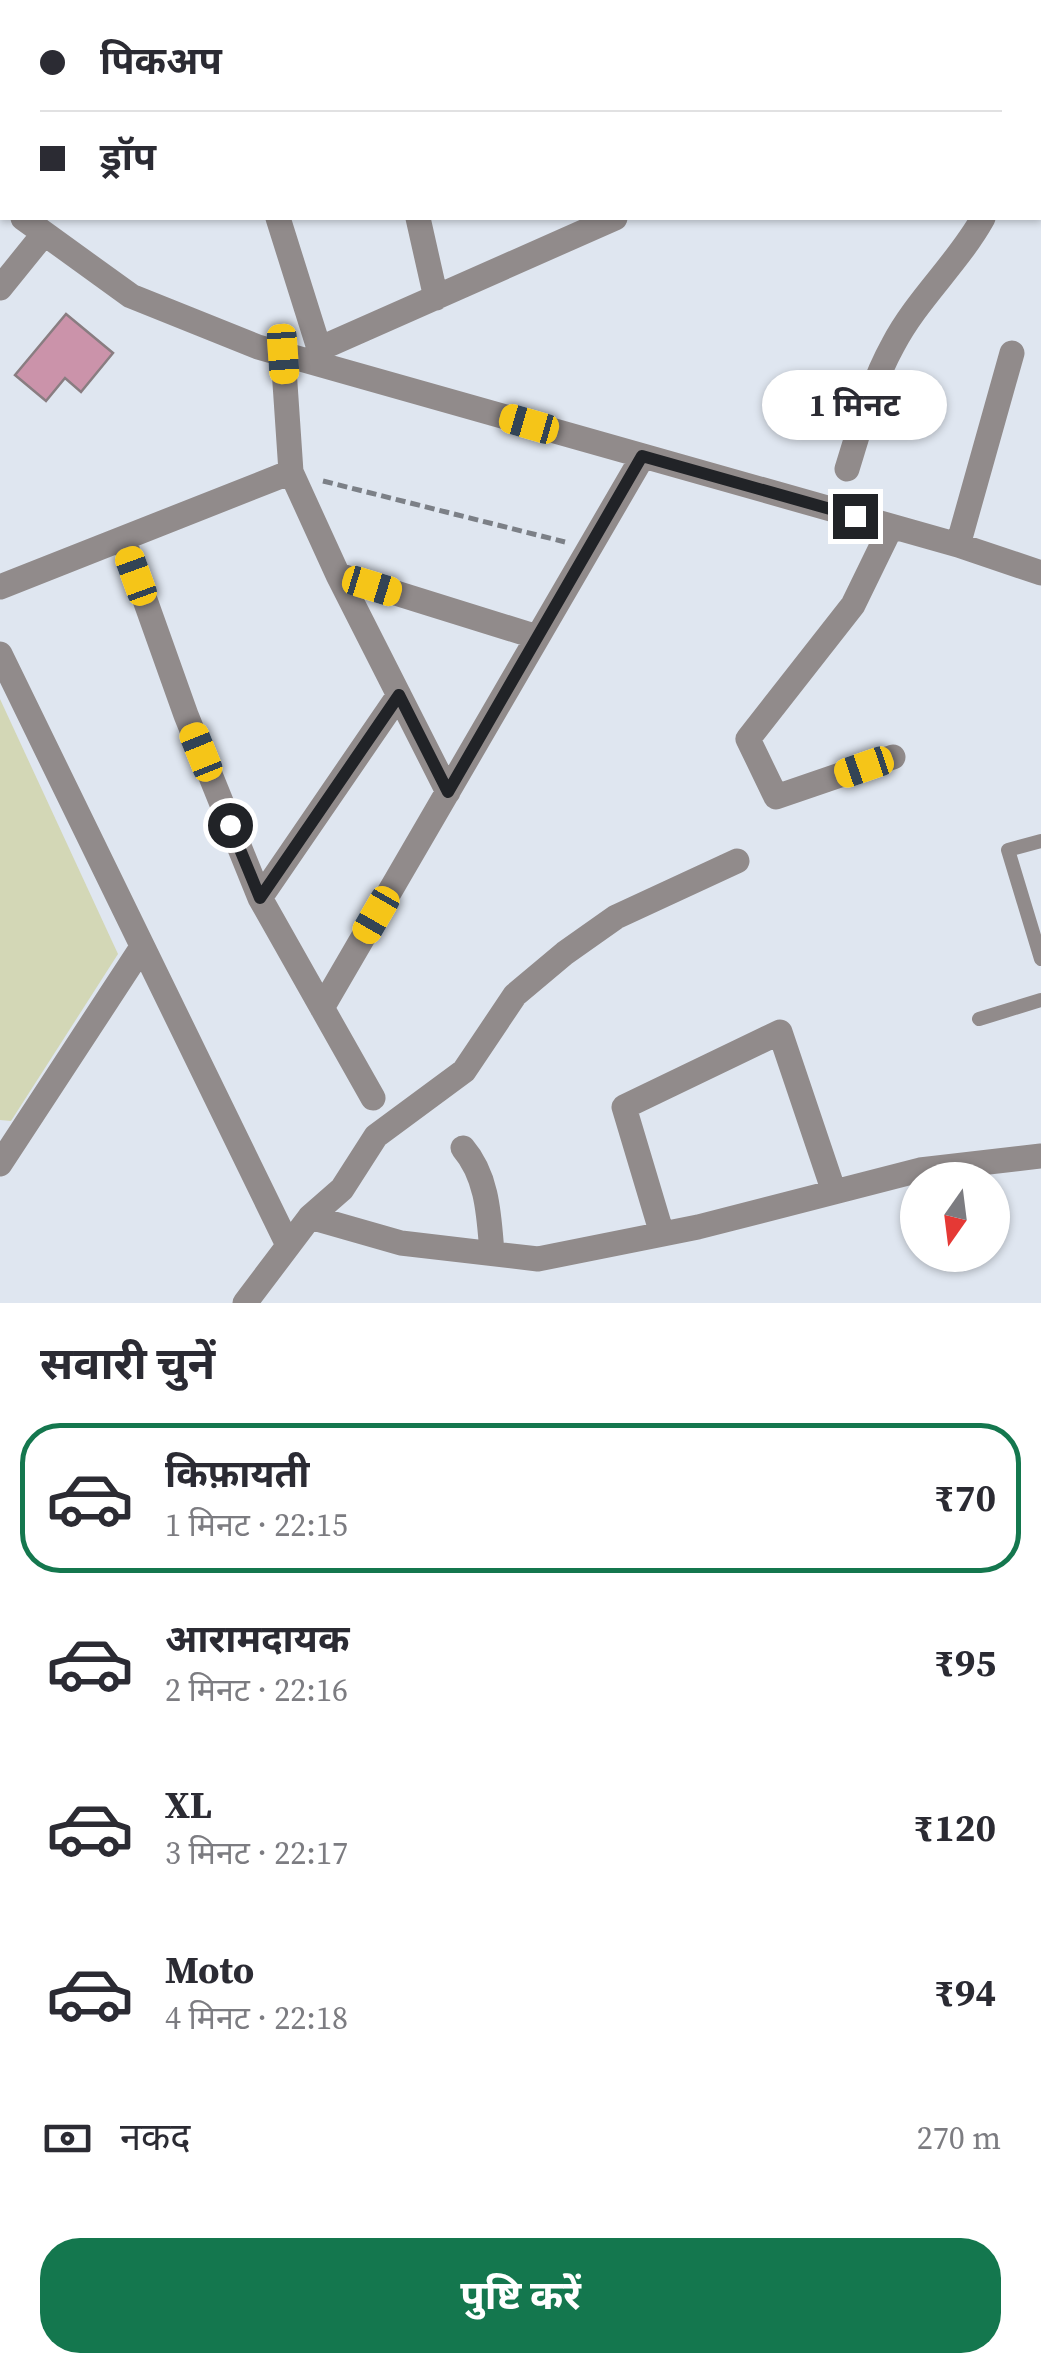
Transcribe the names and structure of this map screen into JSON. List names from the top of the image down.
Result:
{
  "north": "bottom",
  "page": {
    "banner": ["पिकअप", "ड्रॉप"],
    "bubble": "1 मिनट",
    "heading": "सवारी चुनें",
    "list": [
      {
        "name": "किफ़ायती",
        "note": "1 मिनट · 22:15",
        "value": "₹70"
      },
      {
        "name": "आरामदायक",
        "note": "2 मिनट · 22:16",
        "value": "₹95"
      },
      {
        "name": "XL",
        "note": "3 मिनट · 22:17",
        "value": "₹120"
      },
      {
        "name": "Moto",
        "note": "4 मिनट · 22:18",
        "value": "₹94"
      }
    ],
    "pay": ["नकद", "270 m"],
    "buttons": "पुष्टि करें"
  }
}
